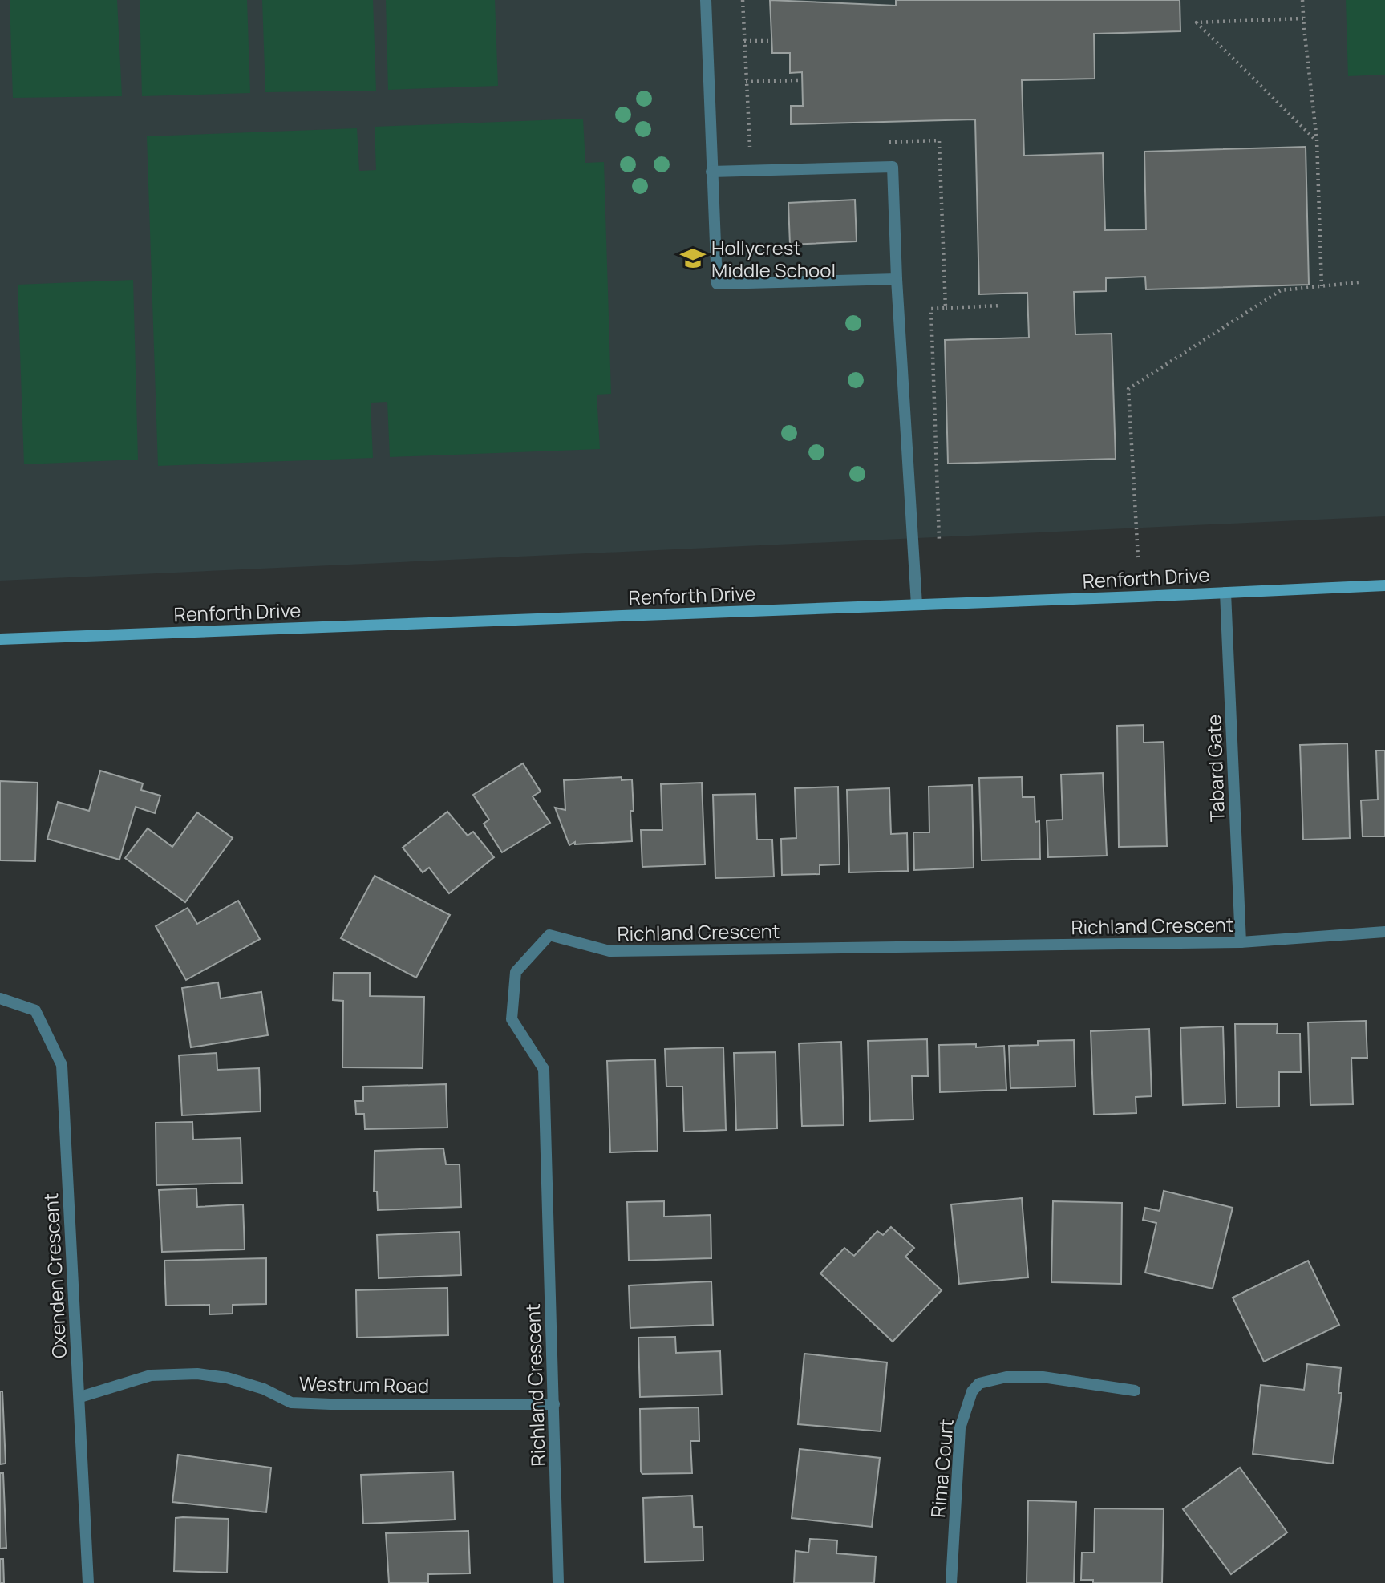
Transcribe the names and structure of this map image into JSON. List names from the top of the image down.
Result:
{
  "streets": {
    "main road": ["Renforth Drive"],
    "street": [
      "Tabard Gate",
      "Richland Crescent",
      "Oxenden Crescent",
      "Westrum Road",
      "Rima Court"
    ]
  },
  "crossings": [
    ["Renforth Drive", "Tabard Gate"],
    ["Tabard Gate", "Richland Crescent"],
    ["Richland Crescent", "Westrum Road"],
    ["Oxenden Crescent", "Westrum Road"]
  ],
  "places": {
    "school or university": ["Hollycrest Middle School"]
  }
}
